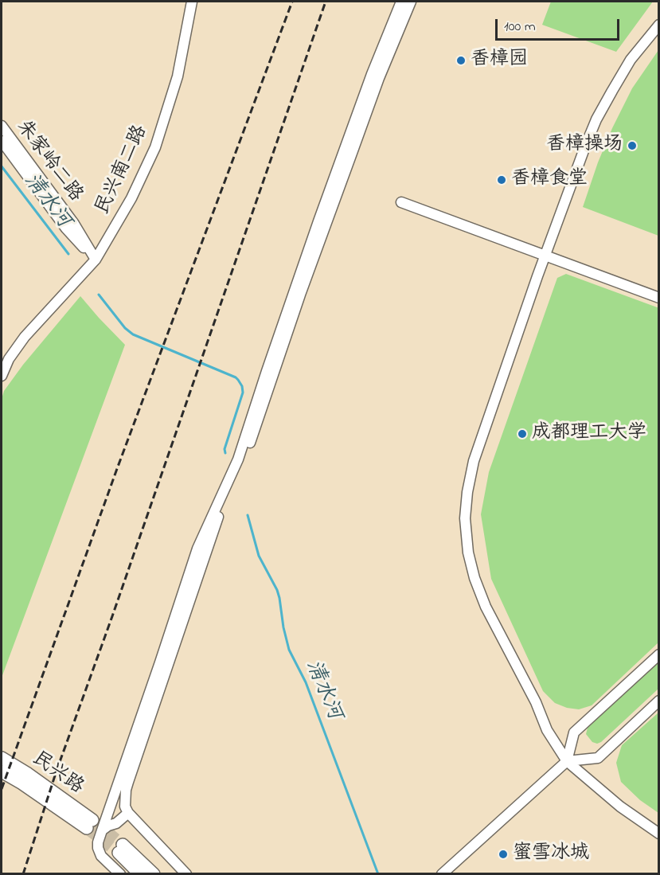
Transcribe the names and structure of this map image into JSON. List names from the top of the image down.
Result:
{
  "streets": {
    "main road": ["民兴路"],
    "street": ["朱家岭二路", "民兴南二路"]
  },
  "crossings": [
    ["朱家岭二路", "民兴南二路"]
  ],
  "water": ["清水河"],
  "places": [
    "香樟园",
    "香樟操场",
    "香樟食堂",
    "成都理工大学",
    "蜜雪冰城"
  ],
  "scale_bar": "100 m"
}
